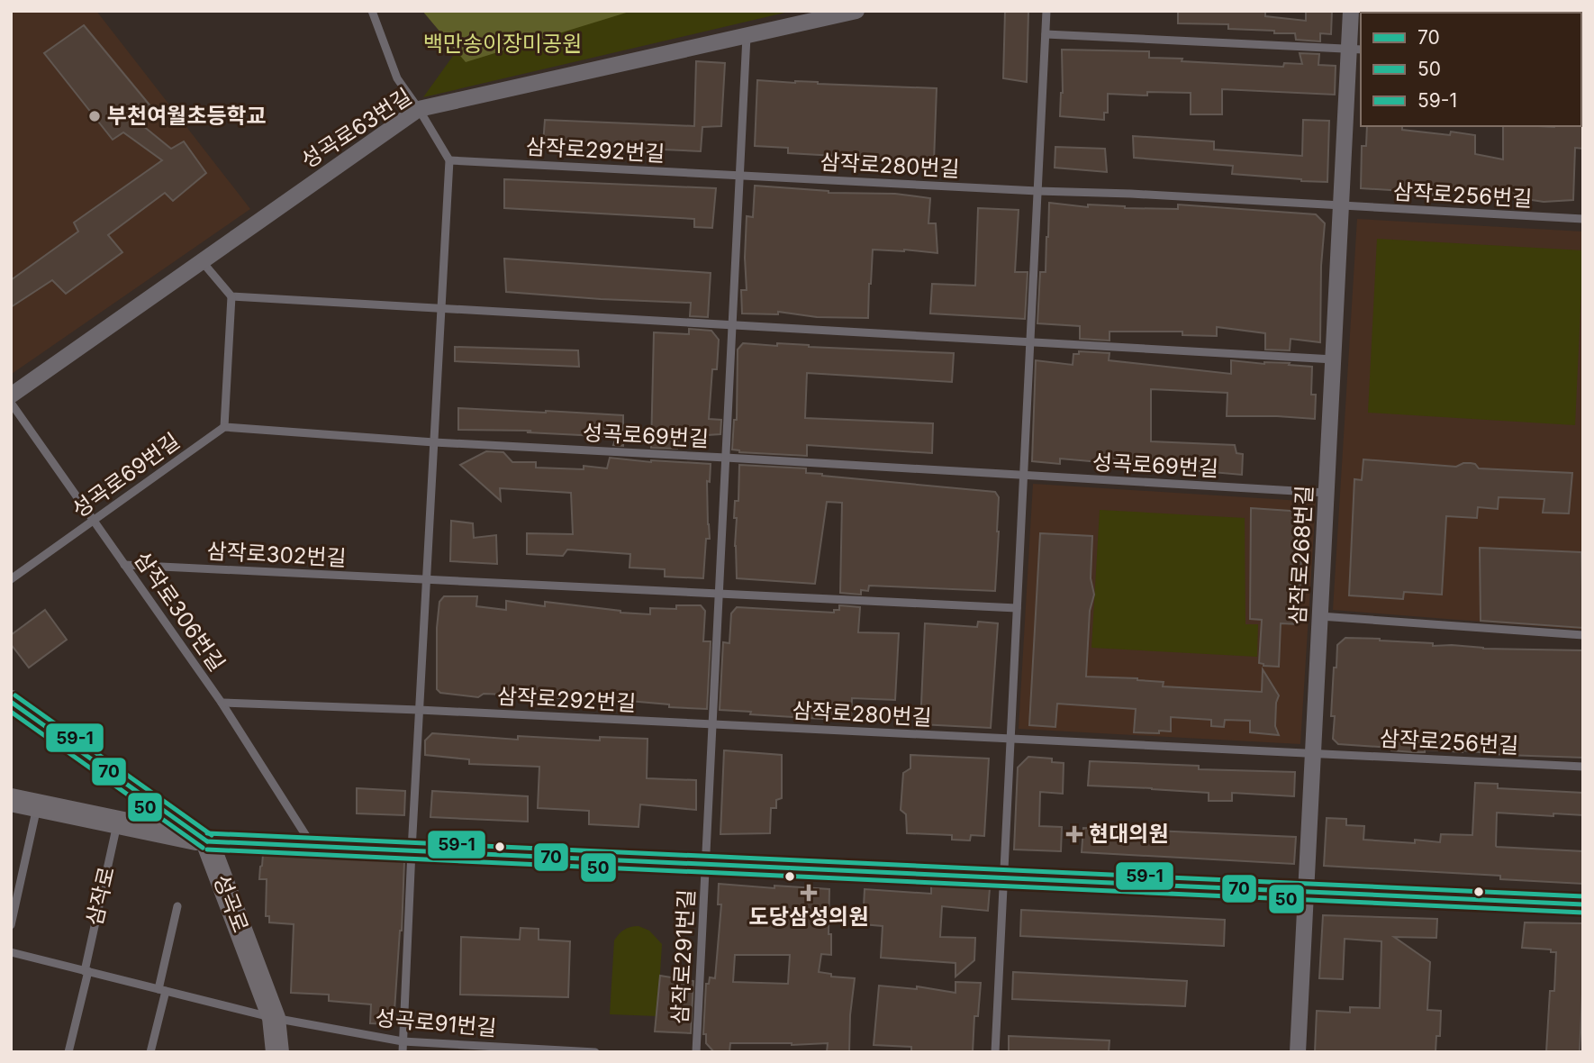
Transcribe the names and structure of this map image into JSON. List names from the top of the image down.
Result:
{
  "streets": {
    "street": ["성곡로63번길", "삼작로268번길", "성곡로"],
    "lane": [
      "삼작로292번길",
      "삼작로280번길",
      "삼작로256번길",
      "성곡로69번길",
      "삼작로302번길",
      "삼작로306번길",
      "삼작로",
      "삼작로291번길",
      "성곡로91번길"
    ]
  },
  "crossings": [
    ["삼작로292번길", "삼작로280번길"],
    ["삼작로256번길", "삼작로268번길"],
    ["성곡로69번길", "삼작로268번길"],
    ["성곡로69번길", "삼작로306번길"],
    ["삼작로302번길", "삼작로306번길"],
    ["삼작로", "성곡로91번길"],
    ["성곡로", "성곡로91번길"]
  ],
  "parks": ["백만송이장미공원"],
  "places": {
    "other": ["부천여월초등학교"],
    "health": ["현대의원", "도당삼성의원"]
  },
  "lines": ["transit line 59-1", "transit line 70", "transit line 50"],
  "legend": ["70", "50", "59-1"]
}
